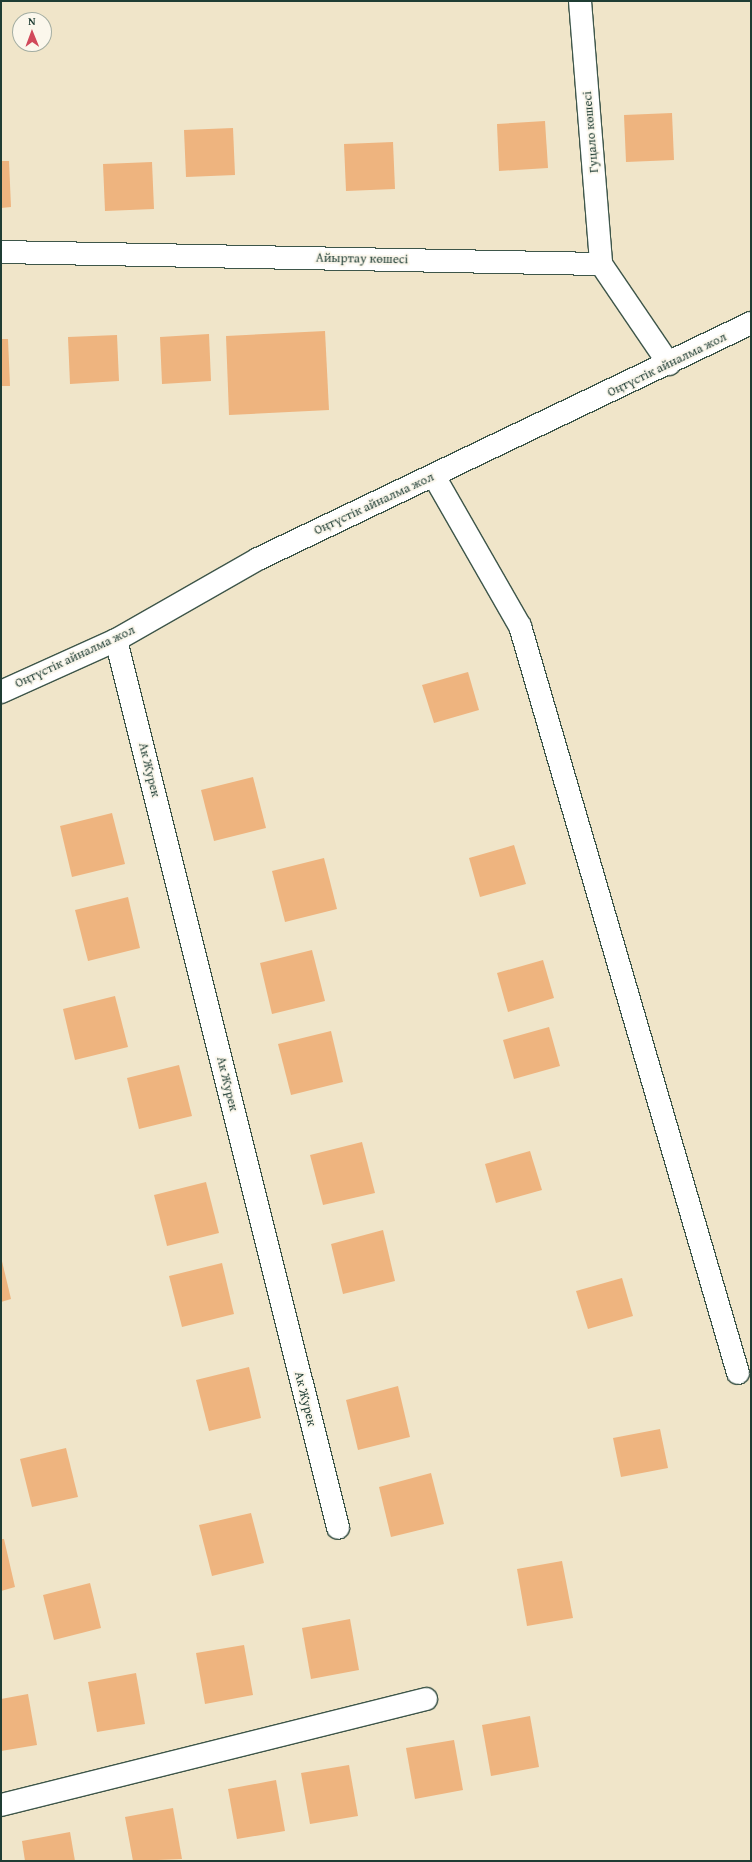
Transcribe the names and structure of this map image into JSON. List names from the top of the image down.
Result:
{
  "streets": {
    "main road": [
      "Гуцало көшесі",
      "Айыртау көшесі",
      "Оңтүстік айналма жол",
      "Ак Журек"
    ]
  },
  "crossings": [
    ["Гуцало көшесі", "Айыртау көшесі"],
    ["Оңтүстік айналма жол", "Ак Журек"]
  ],
  "north": "top"
}
